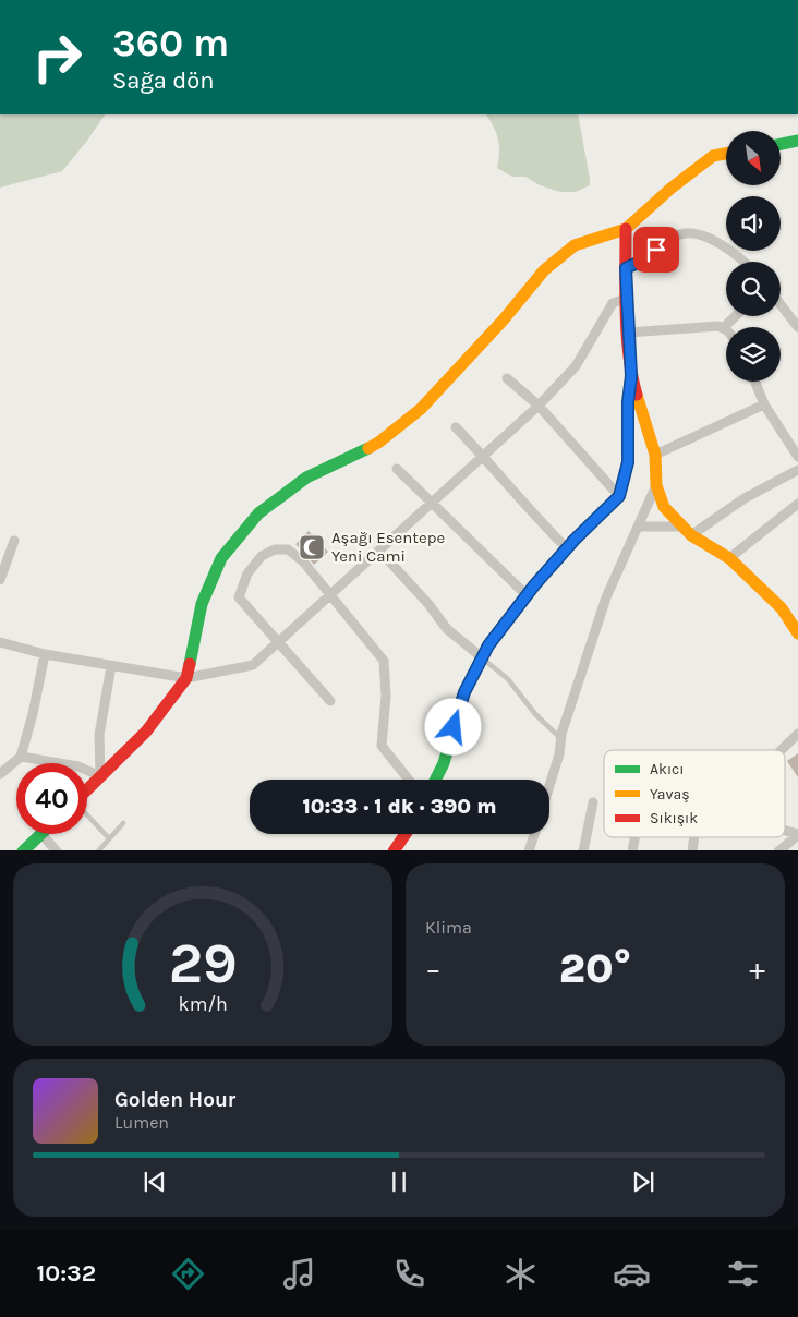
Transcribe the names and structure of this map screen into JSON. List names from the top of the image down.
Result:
{
  "places": {
    "mosque": ["Aşağı Esentepe Yeni Cami"]
  },
  "legend": ["Akıcı", "Yavaş", "Sıkışık"],
  "north": "bottom right",
  "page": {
    "turn": ["360 m", "Sağa dön"],
    "limit": "40",
    "trip": "10:33 · 1 dk · 390 m",
    "tile": "Klima",
    "heat": ["−", "20°", "+"],
    "song": ["Golden Hour", "Lumen"],
    "tabs": "10:32",
    "gauge": ["29", "km/h"]
  }
}
